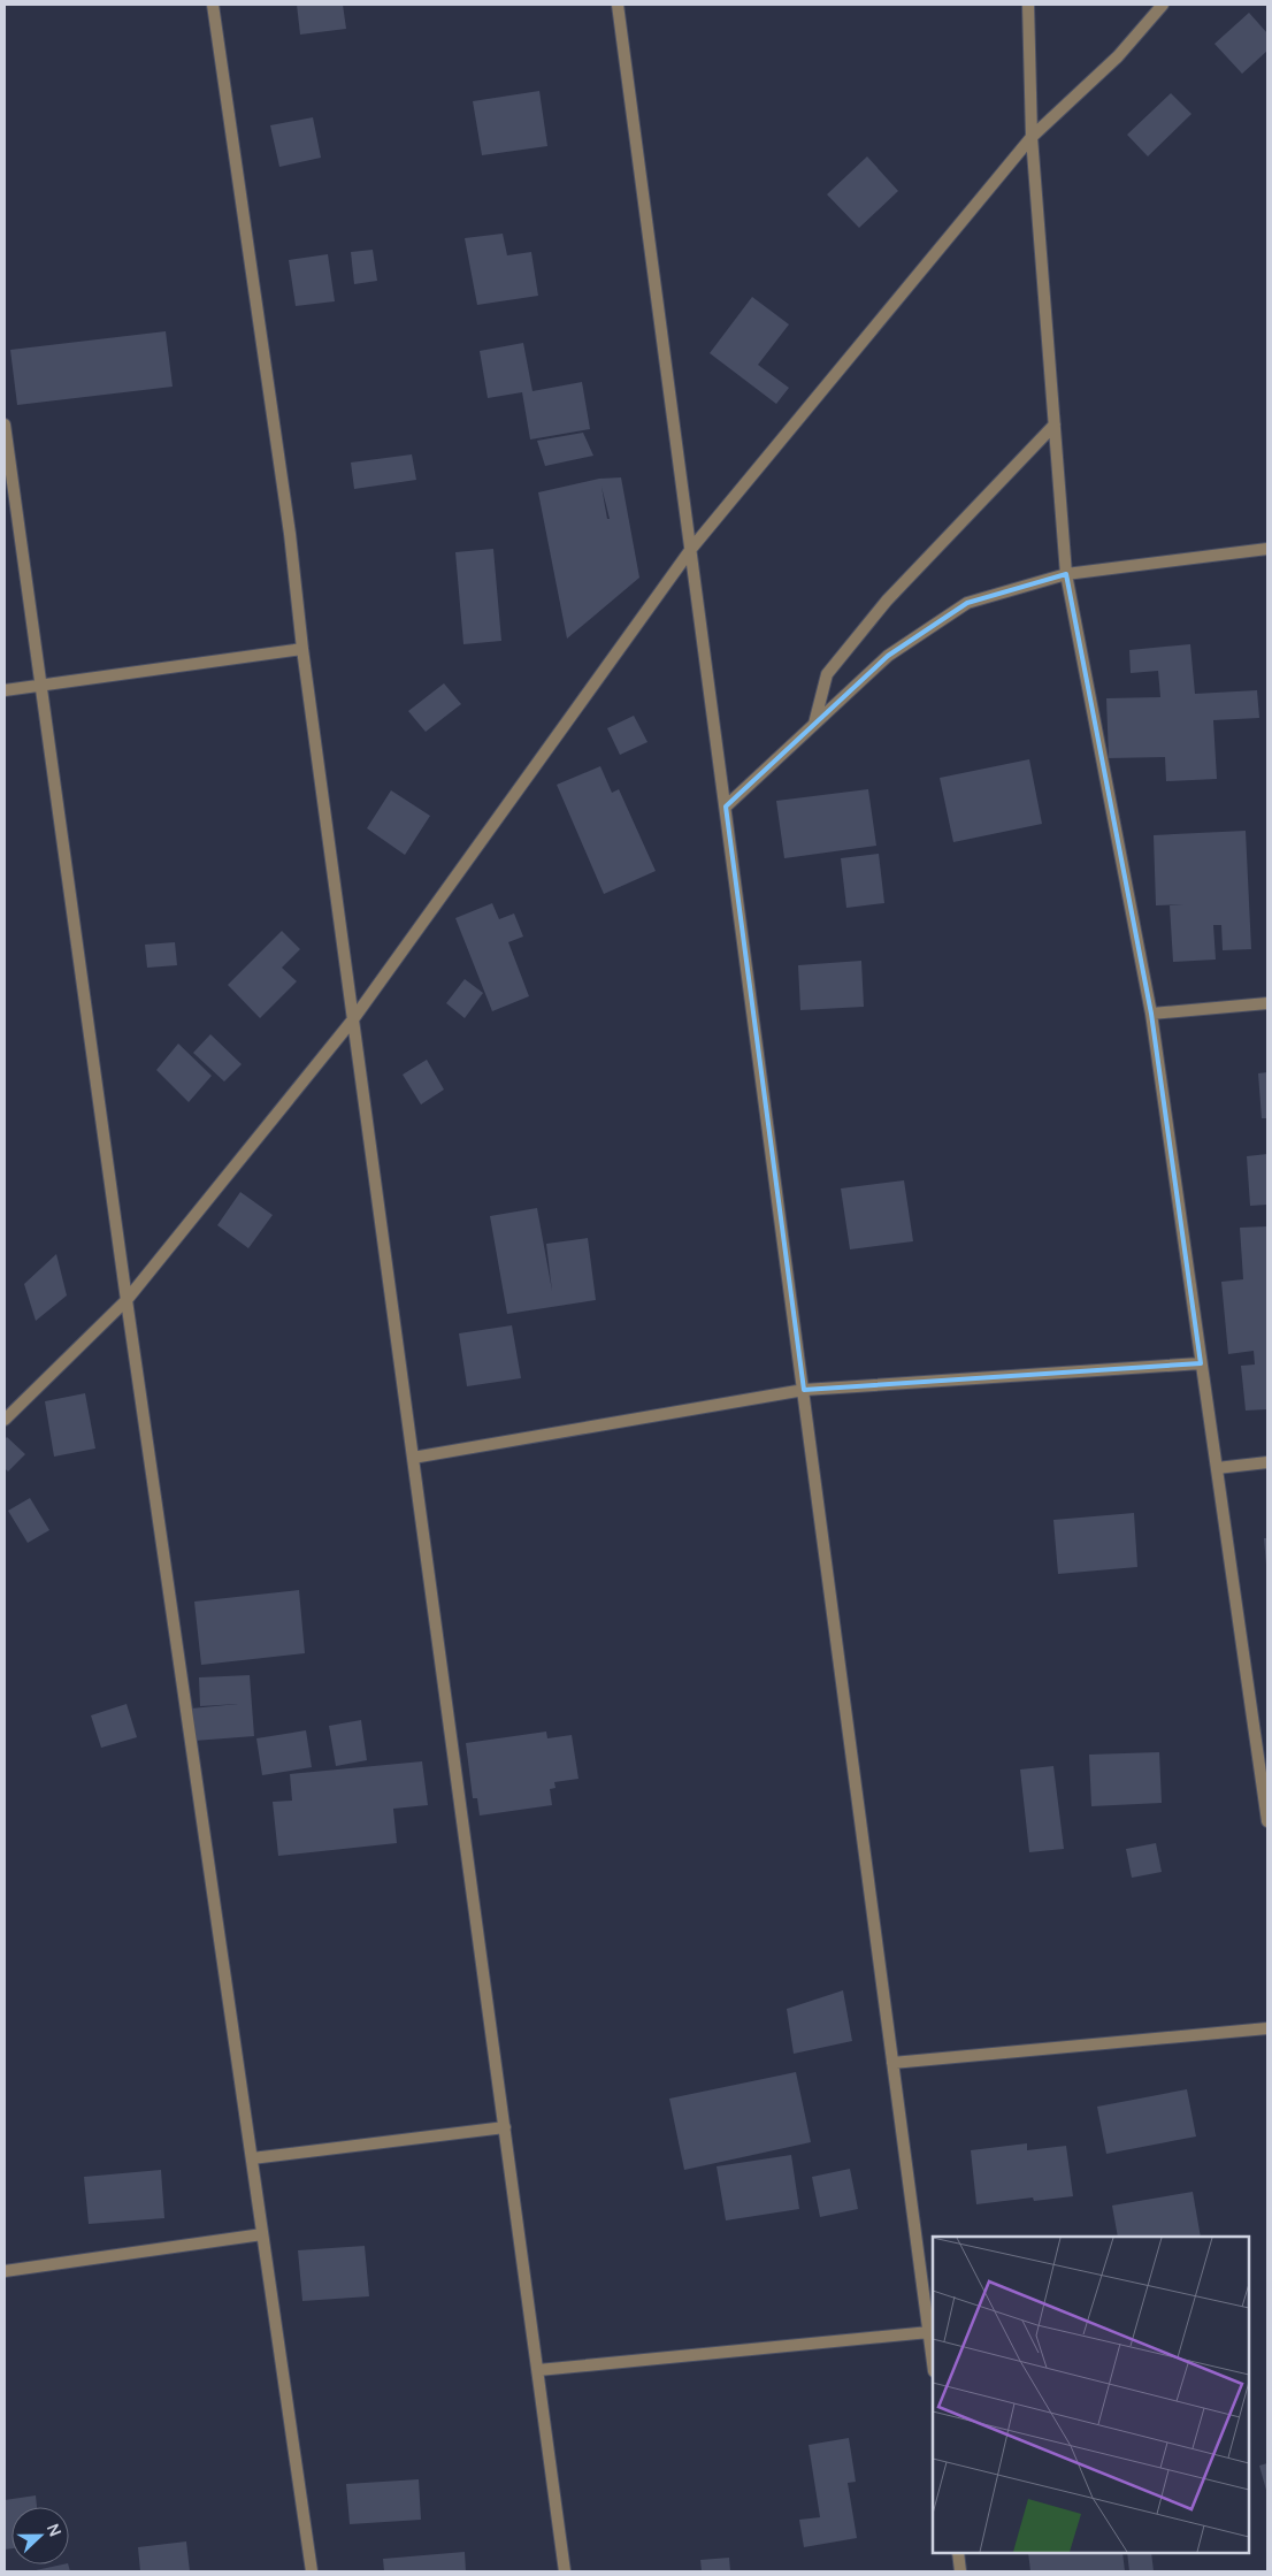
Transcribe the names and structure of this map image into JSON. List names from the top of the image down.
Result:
{
  "north": "right"
}
